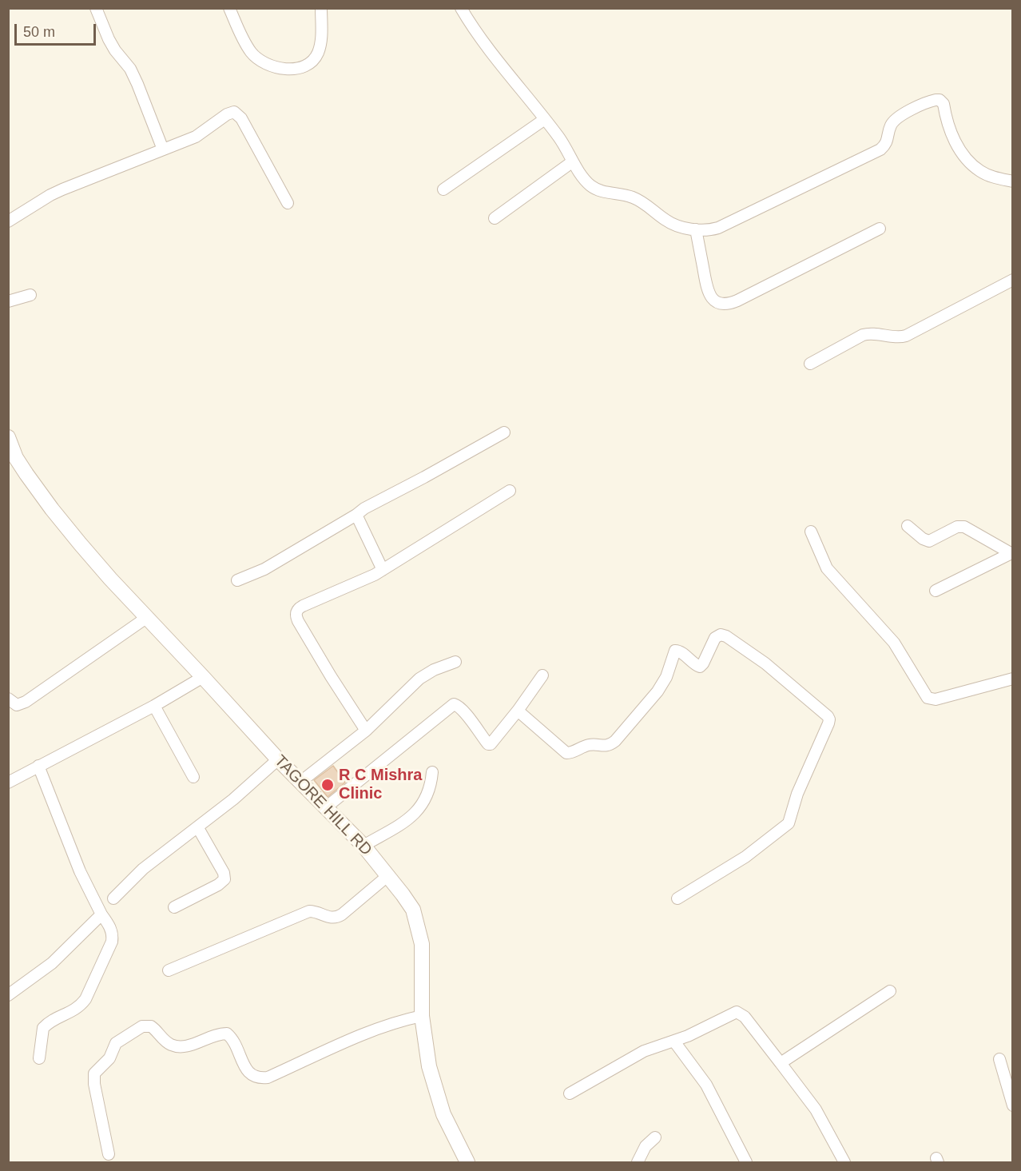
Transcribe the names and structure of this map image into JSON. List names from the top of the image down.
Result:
{
  "streets": {
    "main road": ["TAGORE HILL RD"]
  },
  "places": ["R C Mishra Clinic"],
  "scale_bar": "50 m"
}
